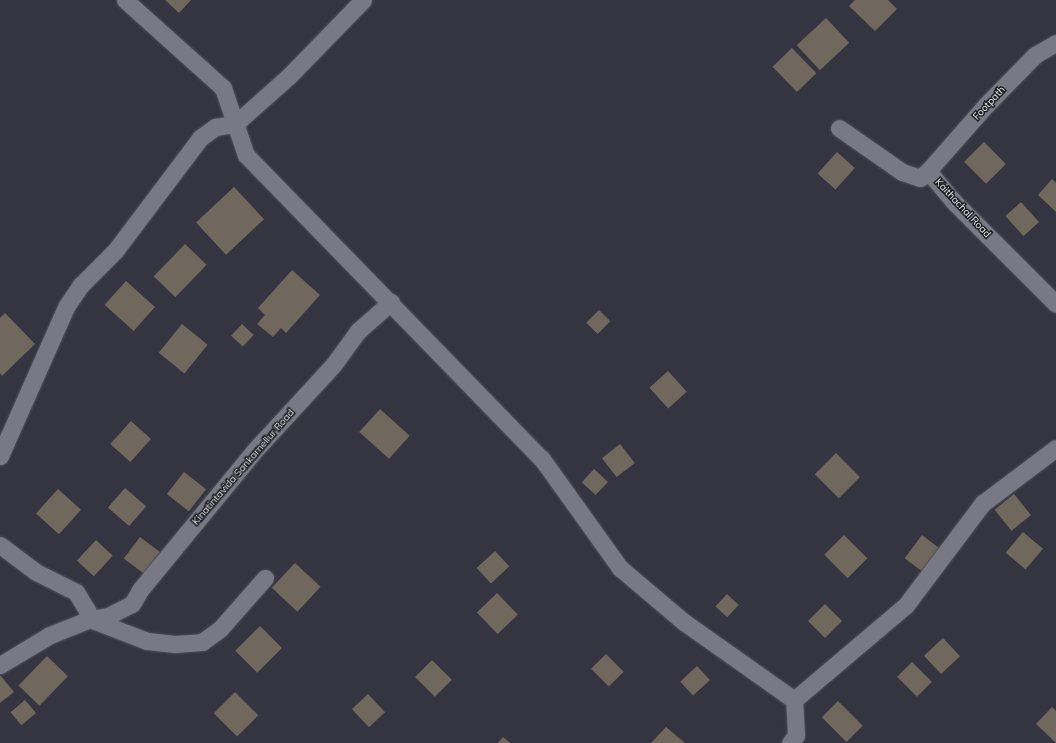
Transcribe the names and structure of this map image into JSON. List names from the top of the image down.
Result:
{
  "streets": {
    "street": ["Footpath", "Kaithachal Road", "Kinatintavida Sankarnellur Road"]
  },
  "crossings": [
    ["Footpath", "Kaithachal Road"]
  ]
}
